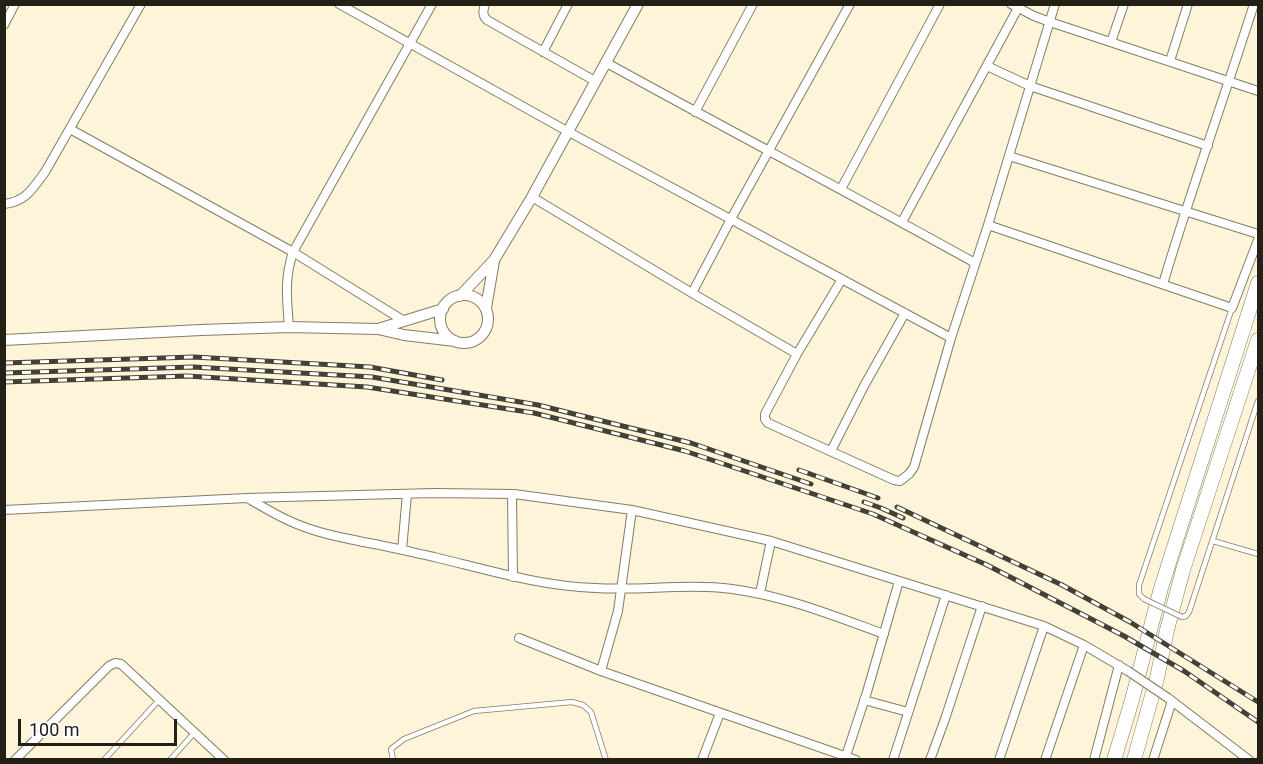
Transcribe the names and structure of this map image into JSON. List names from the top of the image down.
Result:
{
  "scale_bar": "100 m"
}
